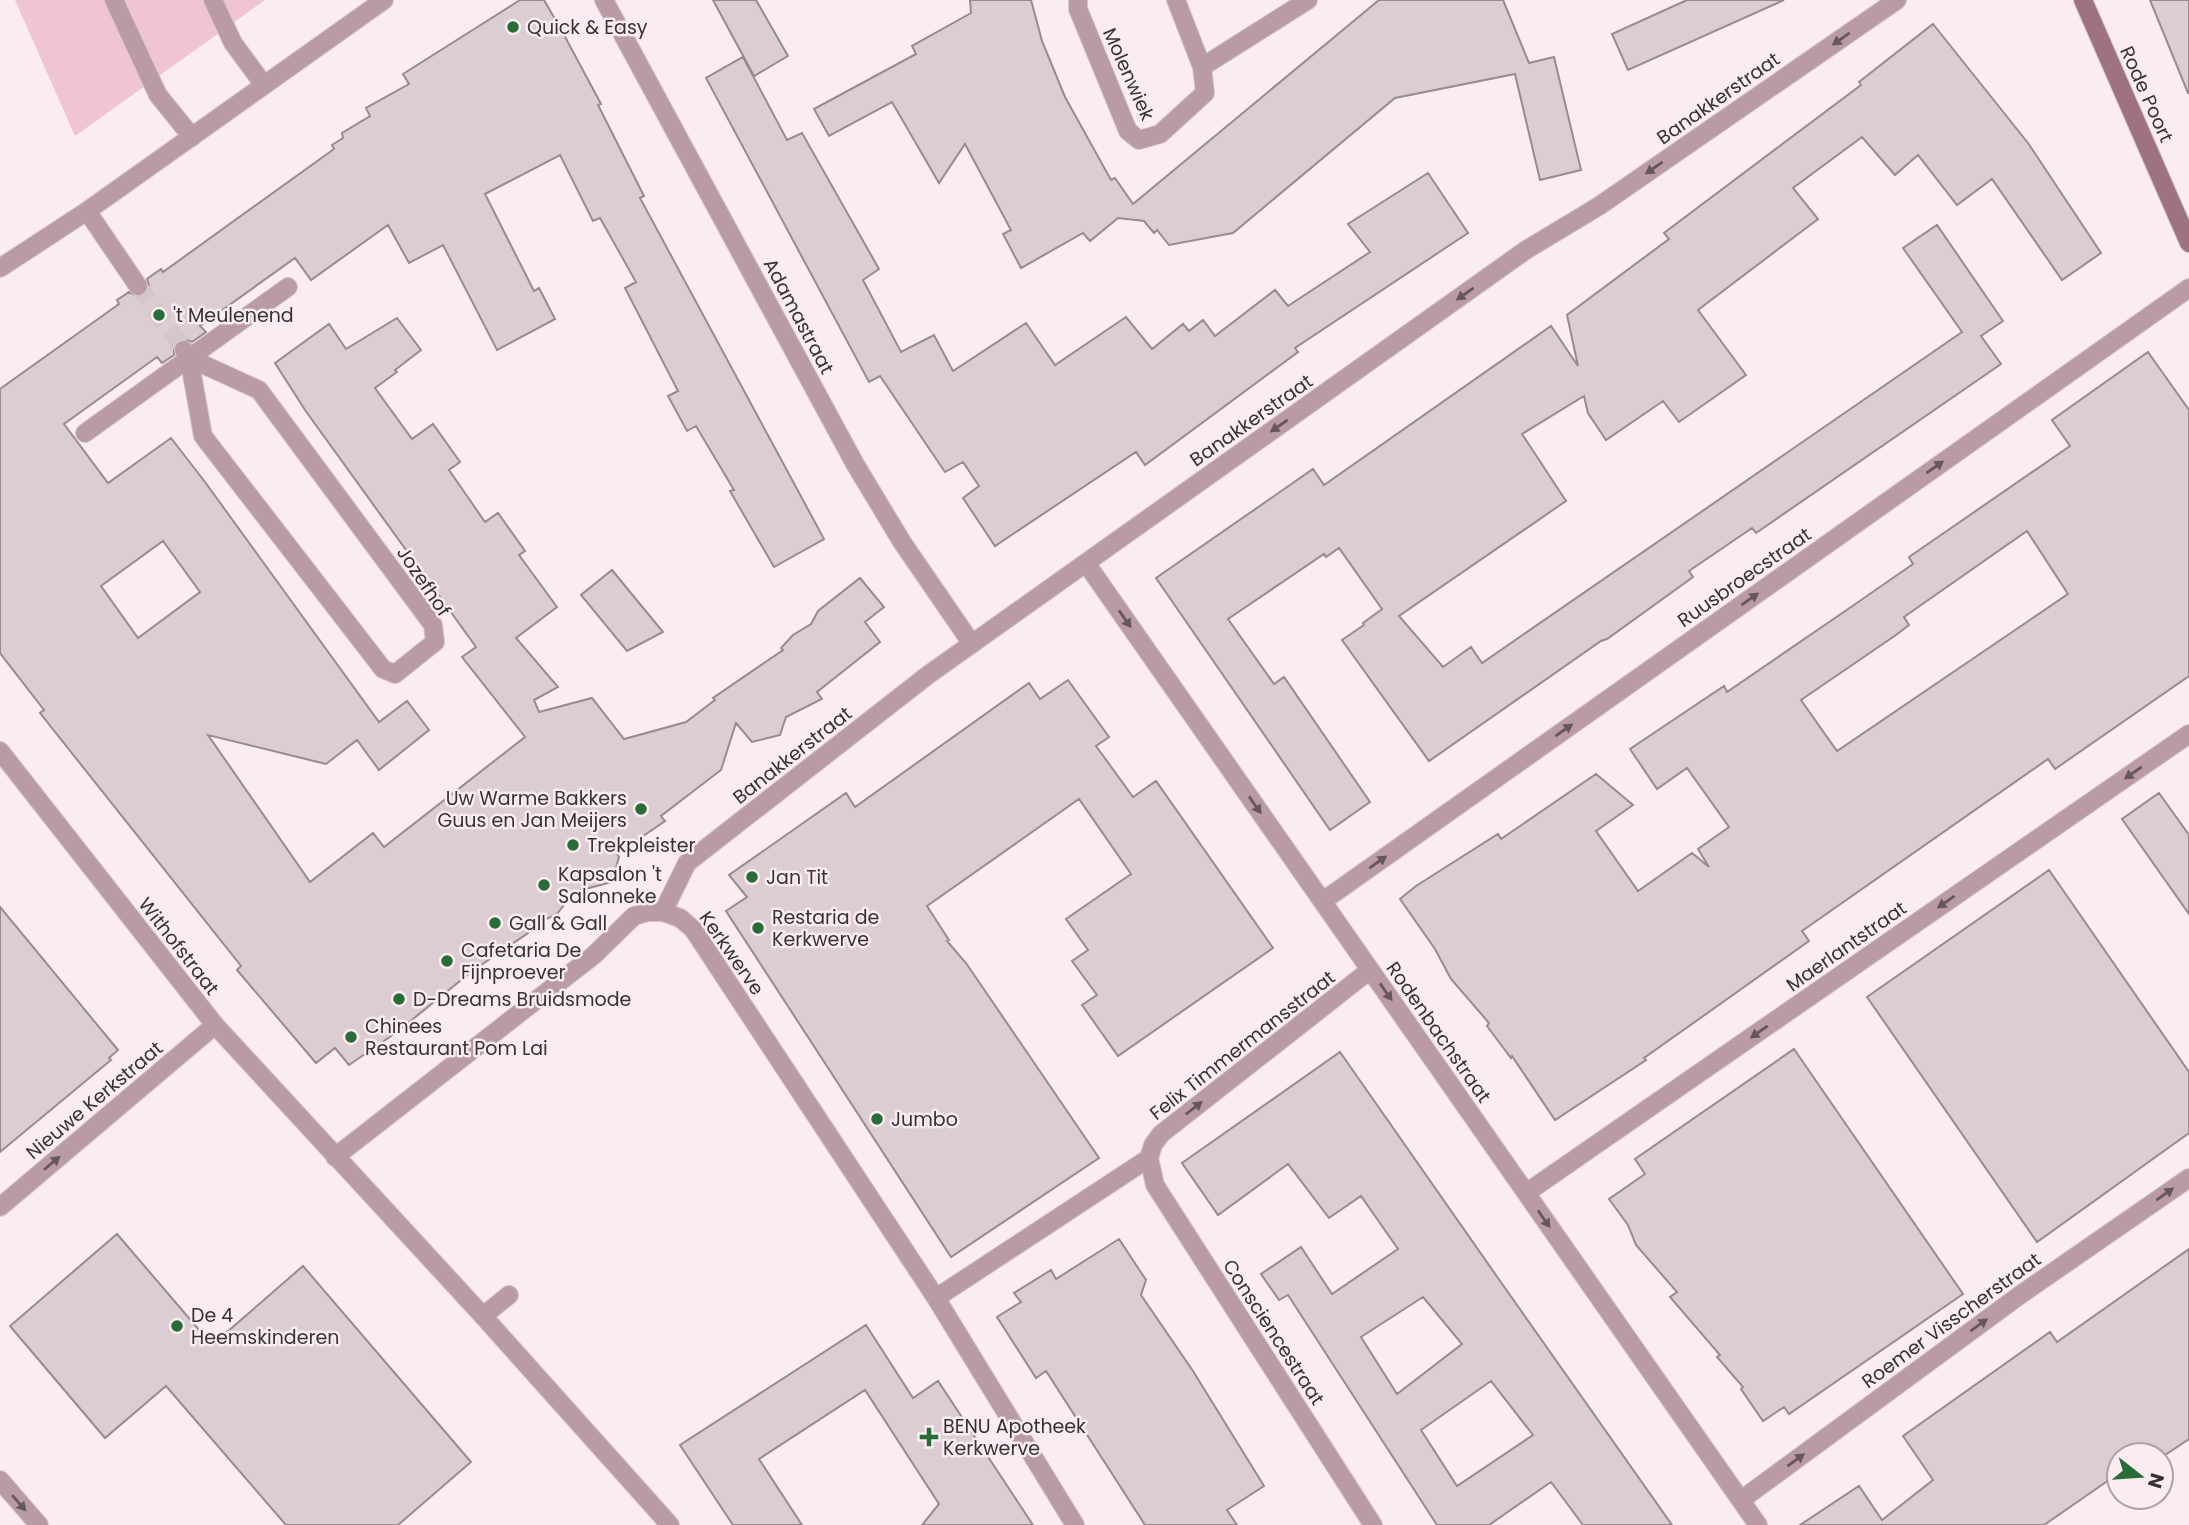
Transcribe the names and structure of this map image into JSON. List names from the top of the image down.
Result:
{
  "streets": {
    "street": [
      "Molenwiek",
      "Rode Poort",
      "Banakkerstraat",
      "Adamastraat",
      "Ruusbroecstraat",
      "Jozefhof",
      "Withofstraat",
      "Maerlantstraat",
      "Kerkwerve",
      "Rodenbachstraat",
      "Felix Timmermansstraat",
      "Nieuwe Kerkstraat",
      "Roemer Visscherstraat",
      "Consciencestraat"
    ]
  },
  "crossings": [
    ["Banakkerstraat", "Adamastraat"],
    ["Banakkerstraat", "Kerkwerve"],
    ["Banakkerstraat", "Rodenbachstraat"],
    ["Ruusbroecstraat", "Rodenbachstraat"],
    ["Withofstraat", "Nieuwe Kerkstraat"],
    ["Maerlantstraat", "Rodenbachstraat"],
    ["Kerkwerve", "Felix Timmermansstraat"],
    ["Rodenbachstraat", "Felix Timmermansstraat"],
    ["Rodenbachstraat", "Roemer Visscherstraat"],
    ["Felix Timmermansstraat", "Consciencestraat"]
  ],
  "one_way": [
    "Banakkerstraat",
    "Ruusbroecstraat",
    "Maerlantstraat",
    "Rodenbachstraat",
    "Felix Timmermansstraat",
    "Nieuwe Kerkstraat",
    "Roemer Visscherstraat"
  ],
  "places": {
    "other": [
      "Quick & Easy",
      "'t Meulenend",
      "Uw Warme Bakkers Guus en Jan Meijers",
      "Trekpleister",
      "Jan Tit",
      "Kapsalon 't Salonneke",
      "Gall & Gall",
      "Restaria de Kerkwerve",
      "Cafetaria De Fijnproever",
      "D-Dreams Bruidsmode",
      "Chinees Restaurant Pom Lai",
      "Jumbo",
      "De 4 Heemskinderen"
    ],
    "health": ["BENU Apotheek Kerkwerve"]
  },
  "north": "right"
}
